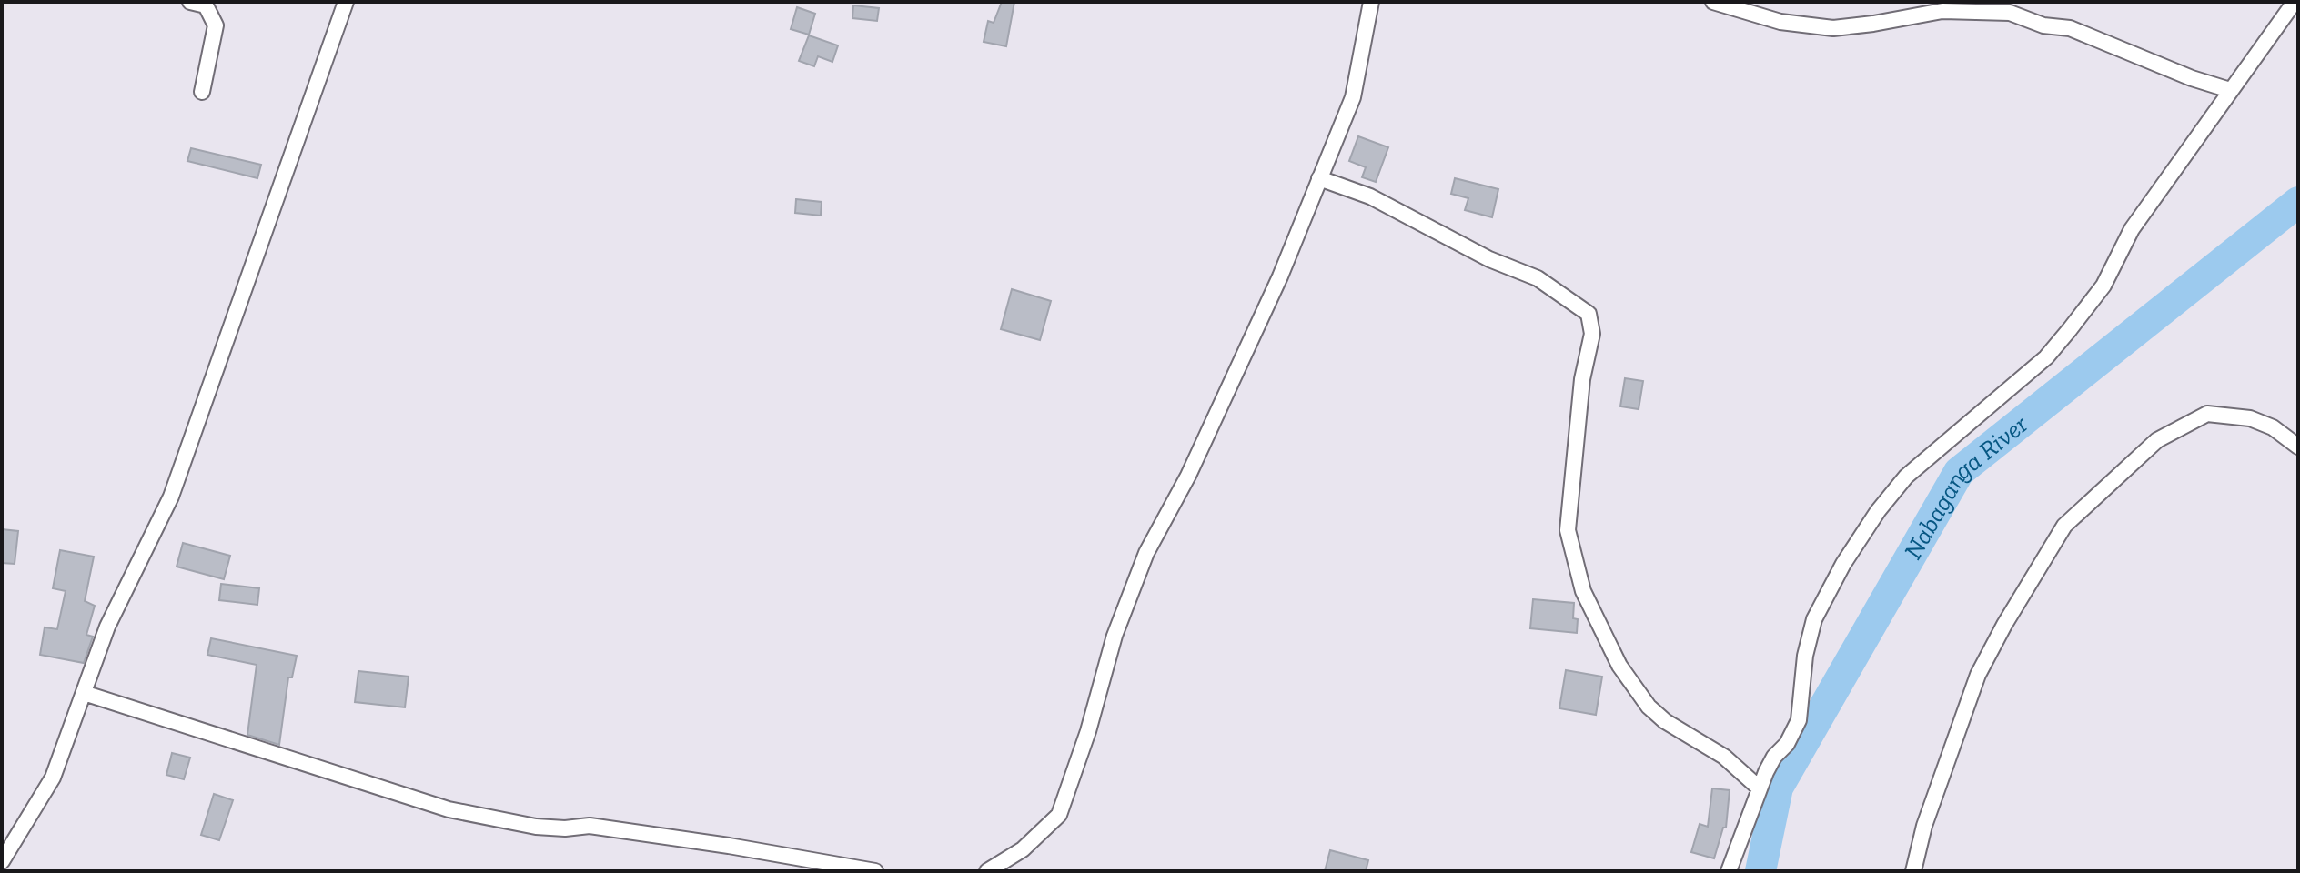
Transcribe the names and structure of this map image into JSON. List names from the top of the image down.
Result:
{
  "water": ["Nabaganga River"]
}
